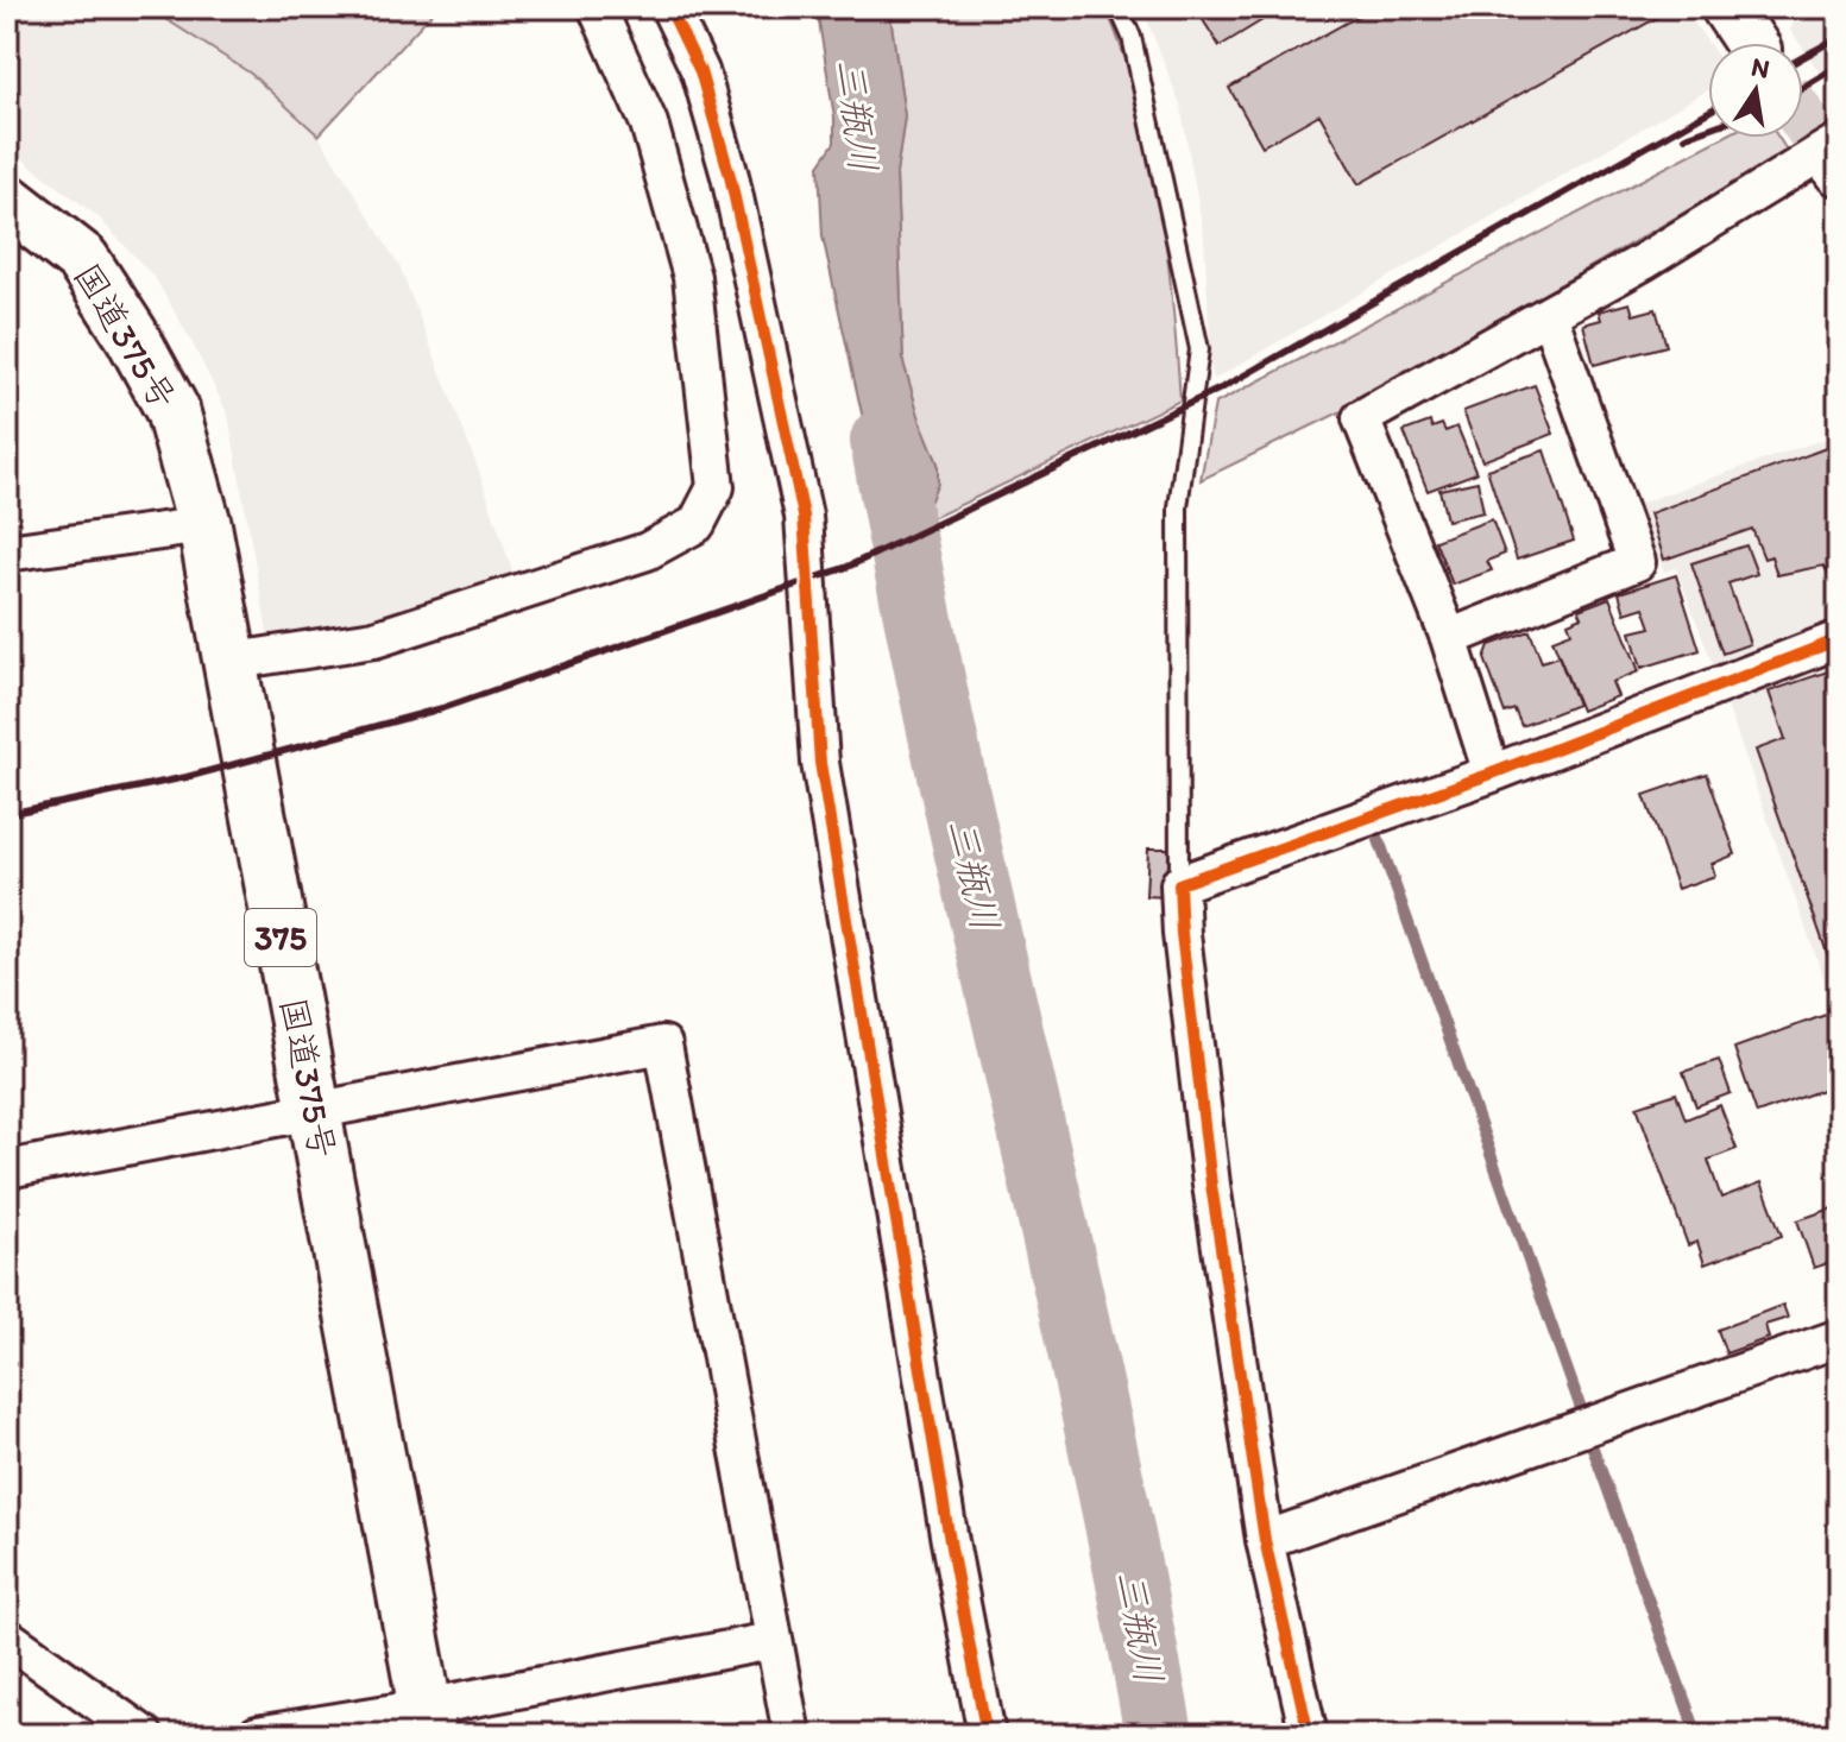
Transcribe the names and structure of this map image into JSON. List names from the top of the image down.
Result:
{
  "streets": {
    "highway": ["国道375号", "375"]
  },
  "water": ["三瓶川"],
  "north": "top"
}
